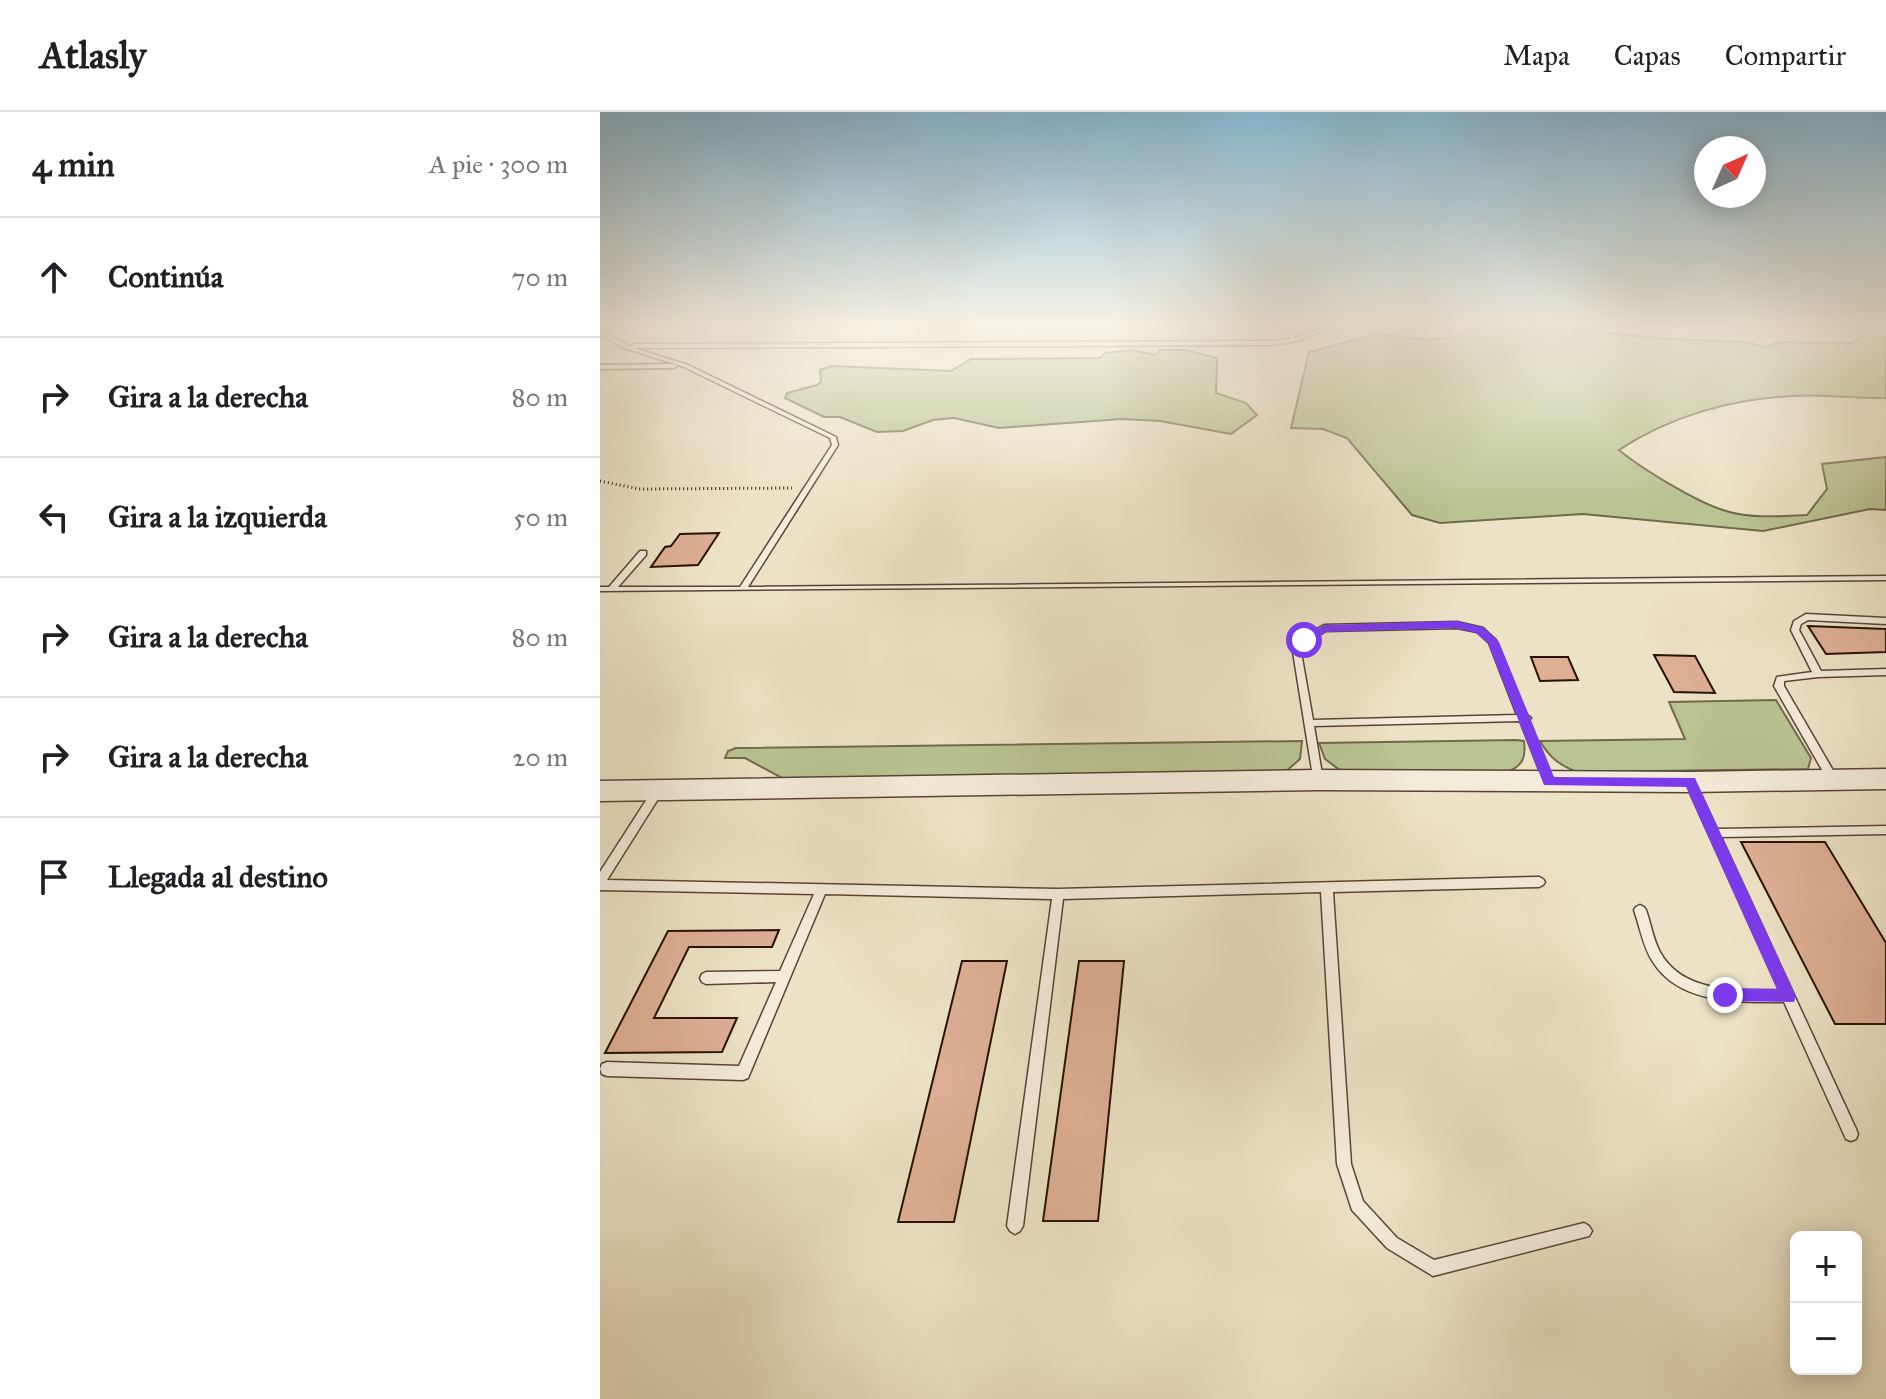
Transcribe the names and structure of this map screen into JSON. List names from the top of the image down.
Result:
{
  "north": "top right",
  "page": {
    "header": "Atlasly",
    "nav": ["Mapa", "Capas", "Compartir"],
    "heading": ["4 min", "A pie · 300 m"],
    "list": [
      ["Continúa", "70 m"],
      ["Gira a la derecha", "80 m"],
      ["Gira a la izquierda", "50 m"],
      ["Gira a la derecha", "80 m"],
      ["Gira a la derecha", "20 m"],
      "Llegada al destino"
    ],
    "map_buttons": ["+", "−"]
  }
}
